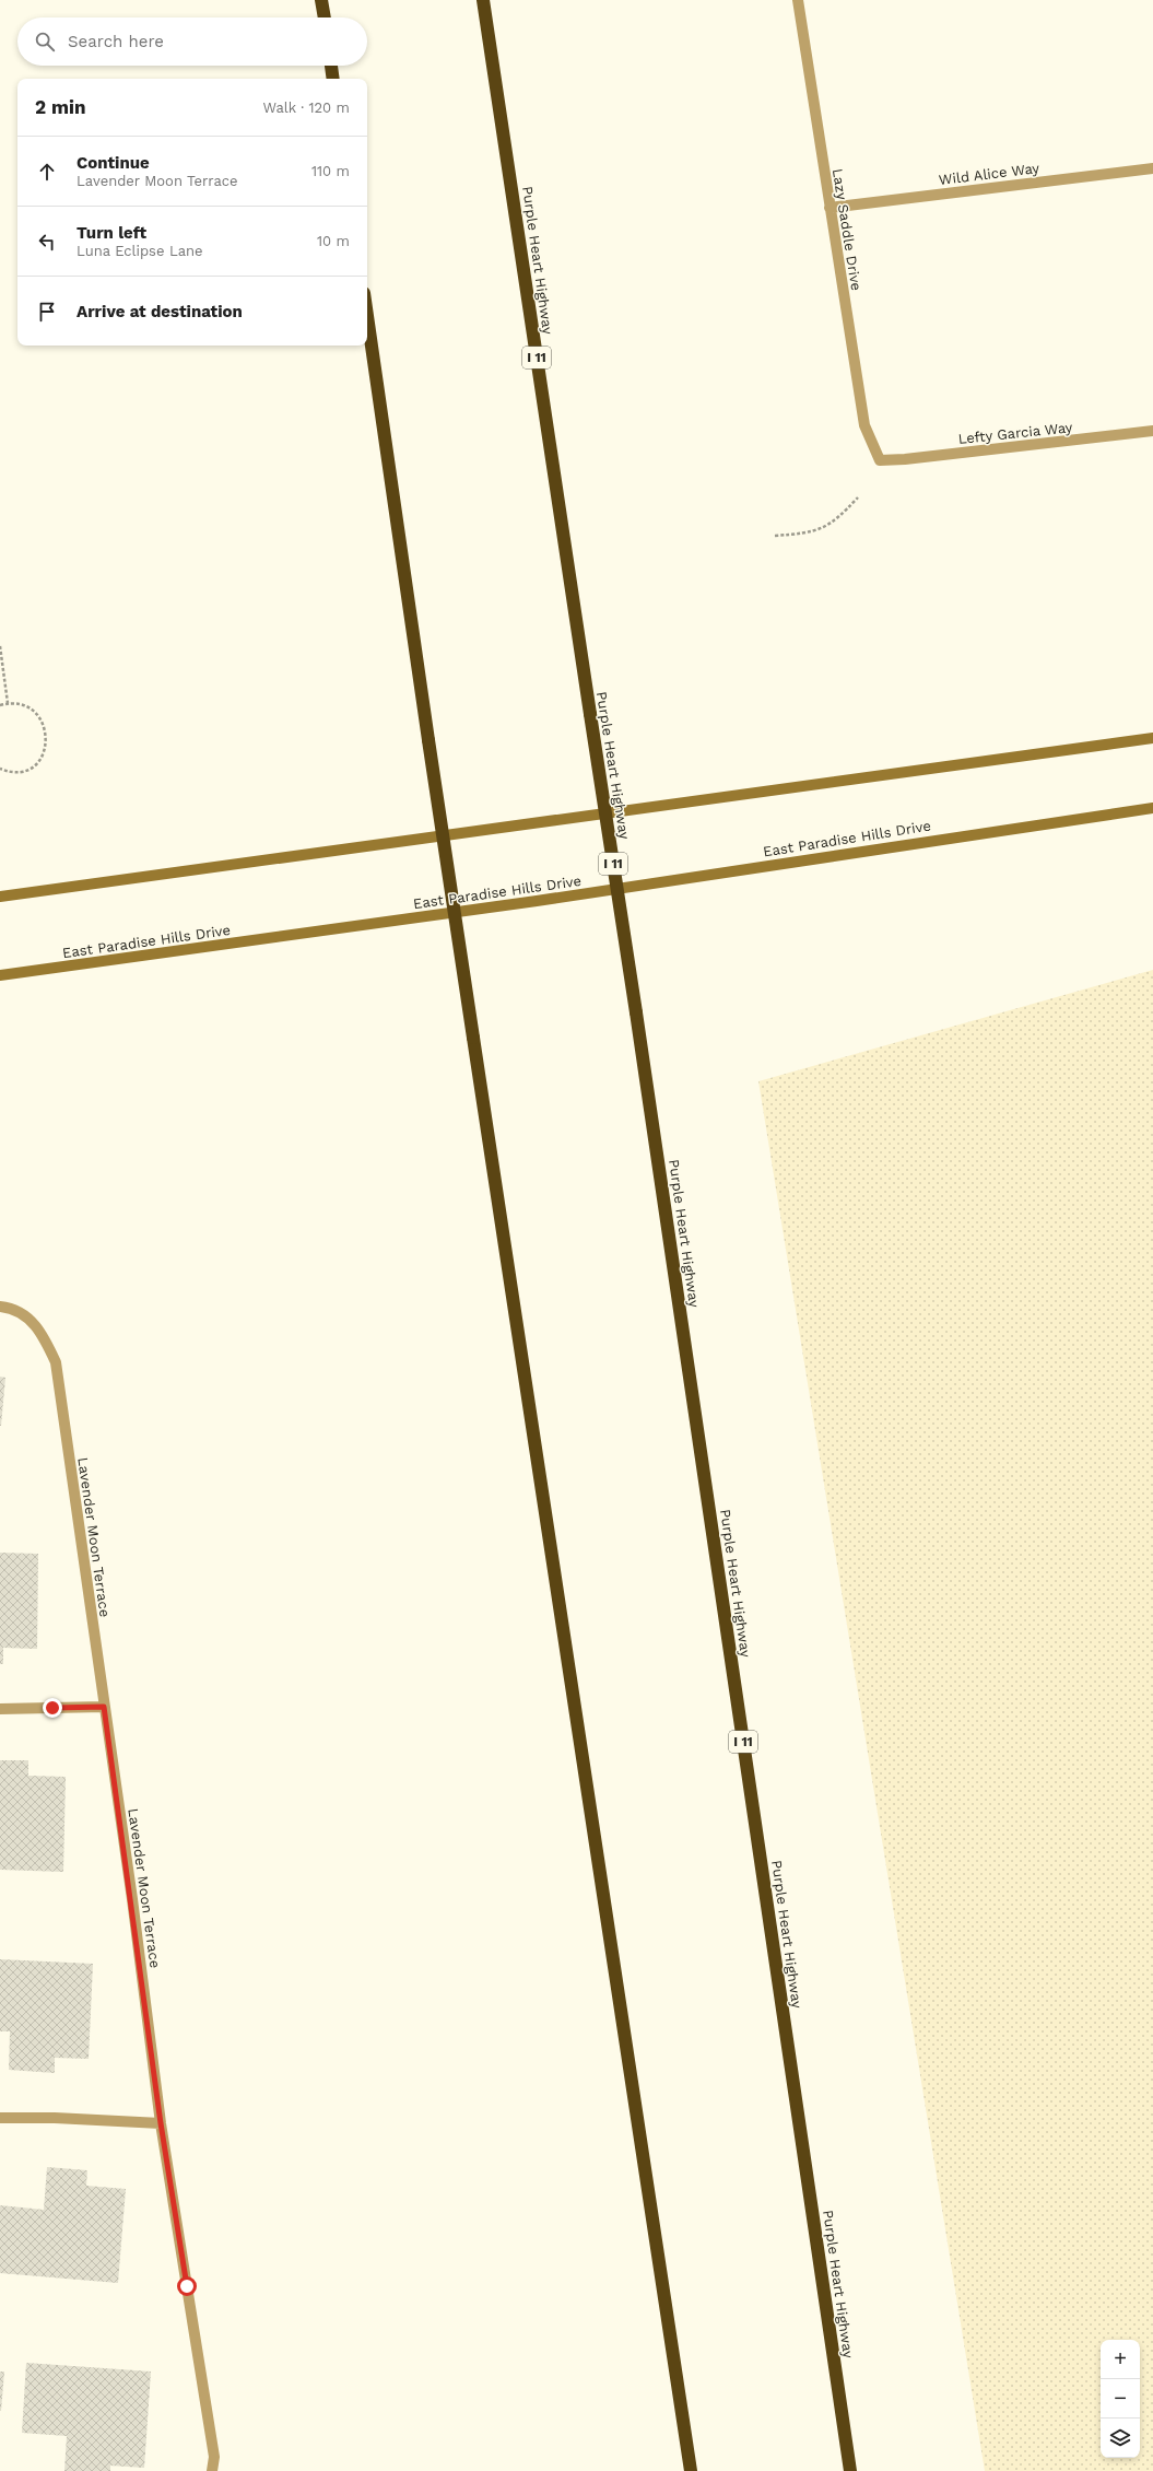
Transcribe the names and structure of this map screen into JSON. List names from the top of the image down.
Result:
{
  "streets": {
    "highway": ["Purple Heart Highway", "I 11"],
    "street": [
      "Wild Alice Way",
      "Lazy Saddle Drive",
      "Lefty Garcia Way",
      "East Paradise Hills Drive",
      "Lavender Moon Terrace"
    ]
  },
  "crossings": [
    ["Wild Alice Way", "Lazy Saddle Drive"],
    ["Lazy Saddle Drive", "Lefty Garcia Way"]
  ],
  "page": {
    "search": "Search here",
    "heading": ["2 min", "Walk · 120 m"],
    "list": [
      ["Continue", "Lavender Moon Terrace", "110 m"],
      ["Turn left", "Luna Eclipse Lane", "10 m"],
      "Arrive at destination"
    ],
    "map_buttons": ["+", "−"]
  }
}
